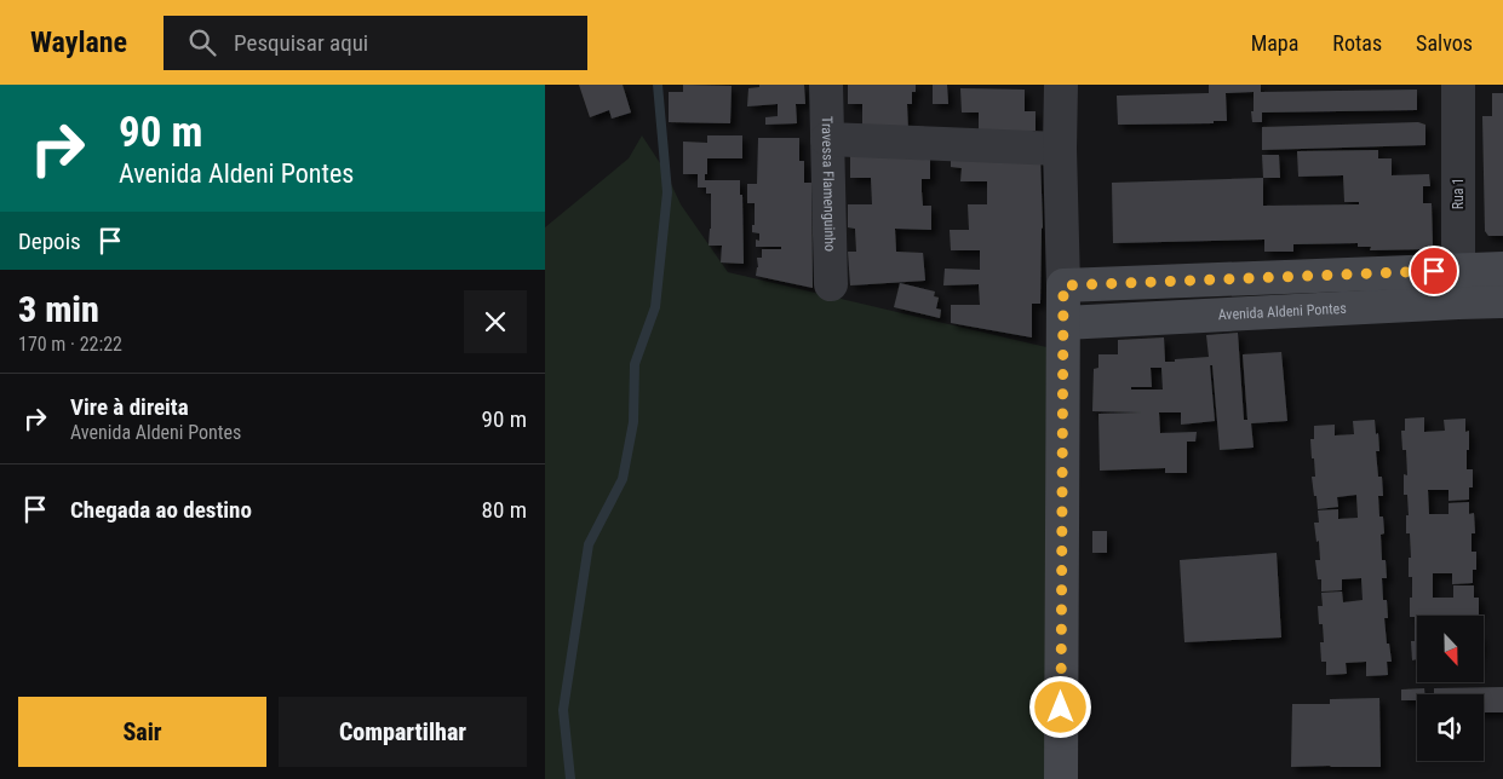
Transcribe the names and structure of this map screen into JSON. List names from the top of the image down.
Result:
{
  "streets": {
    "main road": ["Avenida Aldeni Pontes"],
    "street": ["Travessa Flamenguinho", "Rua 1"]
  },
  "crossings": [
    ["Rua 1", "Avenida Aldeni Pontes"]
  ],
  "north": "bottom",
  "page": {
    "header": "Waylane",
    "search": "Pesquisar aqui",
    "nav": ["Mapa", "Rotas", "Salvos"],
    "turn": ["90 m", "Avenida Aldeni Pontes"],
    "then": "Depois",
    "heading": ["3 min", "170 m · 22:22"],
    "list": [
      {
        "name": "Vire à direita",
        "note": "Avenida Aldeni Pontes",
        "value": "90 m"
      },
      {
        "name": "Chegada ao destino",
        "value": "80 m"
      }
    ],
    "buttons": ["Sair", "Compartilhar"]
  }
}
